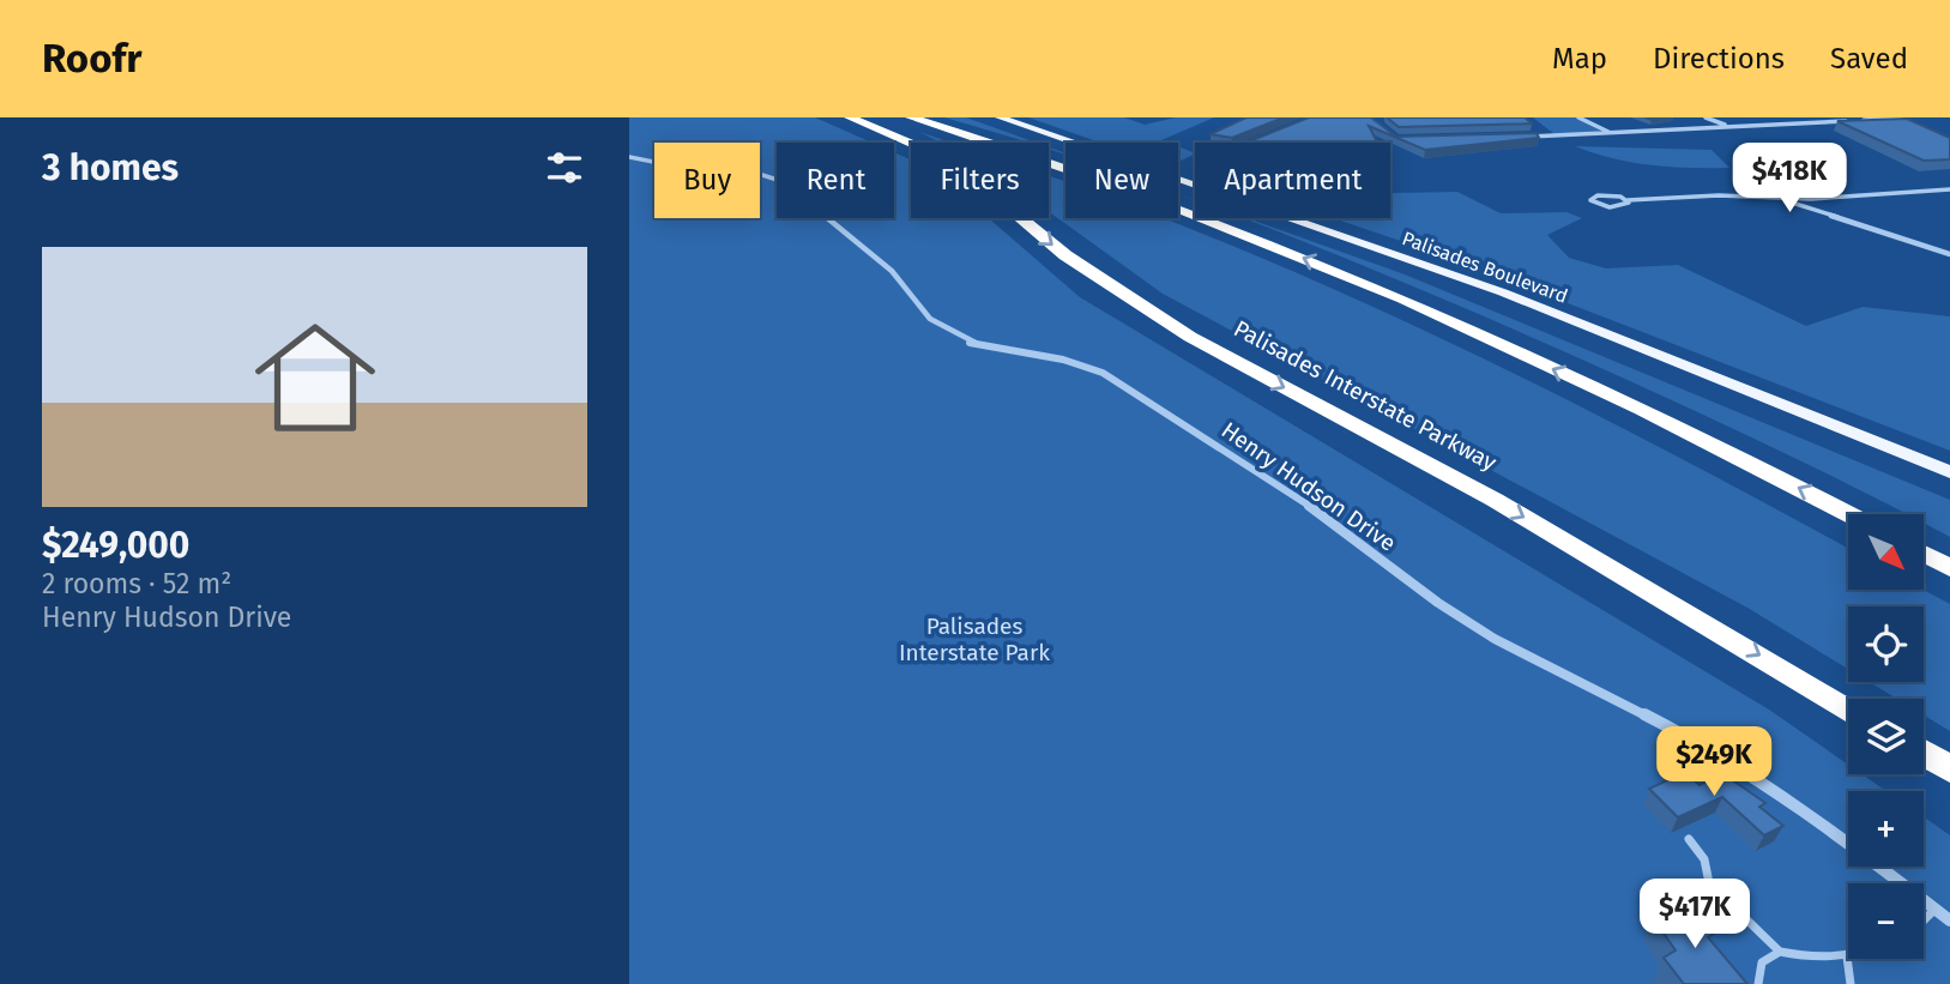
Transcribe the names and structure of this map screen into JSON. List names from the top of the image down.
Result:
{
  "streets": {
    "highway": ["Palisades Interstate Parkway"],
    "main road": ["Palisades Boulevard"],
    "street": ["Henry Hudson Drive"]
  },
  "parks": ["Palisades Interstate Park"],
  "north": "bottom right",
  "page": {
    "header": "Roofr",
    "nav": ["Map", "Directions", "Saved"],
    "heading": "3 homes",
    "price": ["$418K", "$249K", "$417K"],
    "chip": [
      "Buy",
      "Rent",
      "Filters",
      "New",
      "Apartment"
    ],
    "list": [
      {
        "name": "$249,000",
        "note": "2 rooms · 52 m² · Henry Hudson Drive"
      }
    ],
    "map_buttons": ["+", "−"]
  }
}
